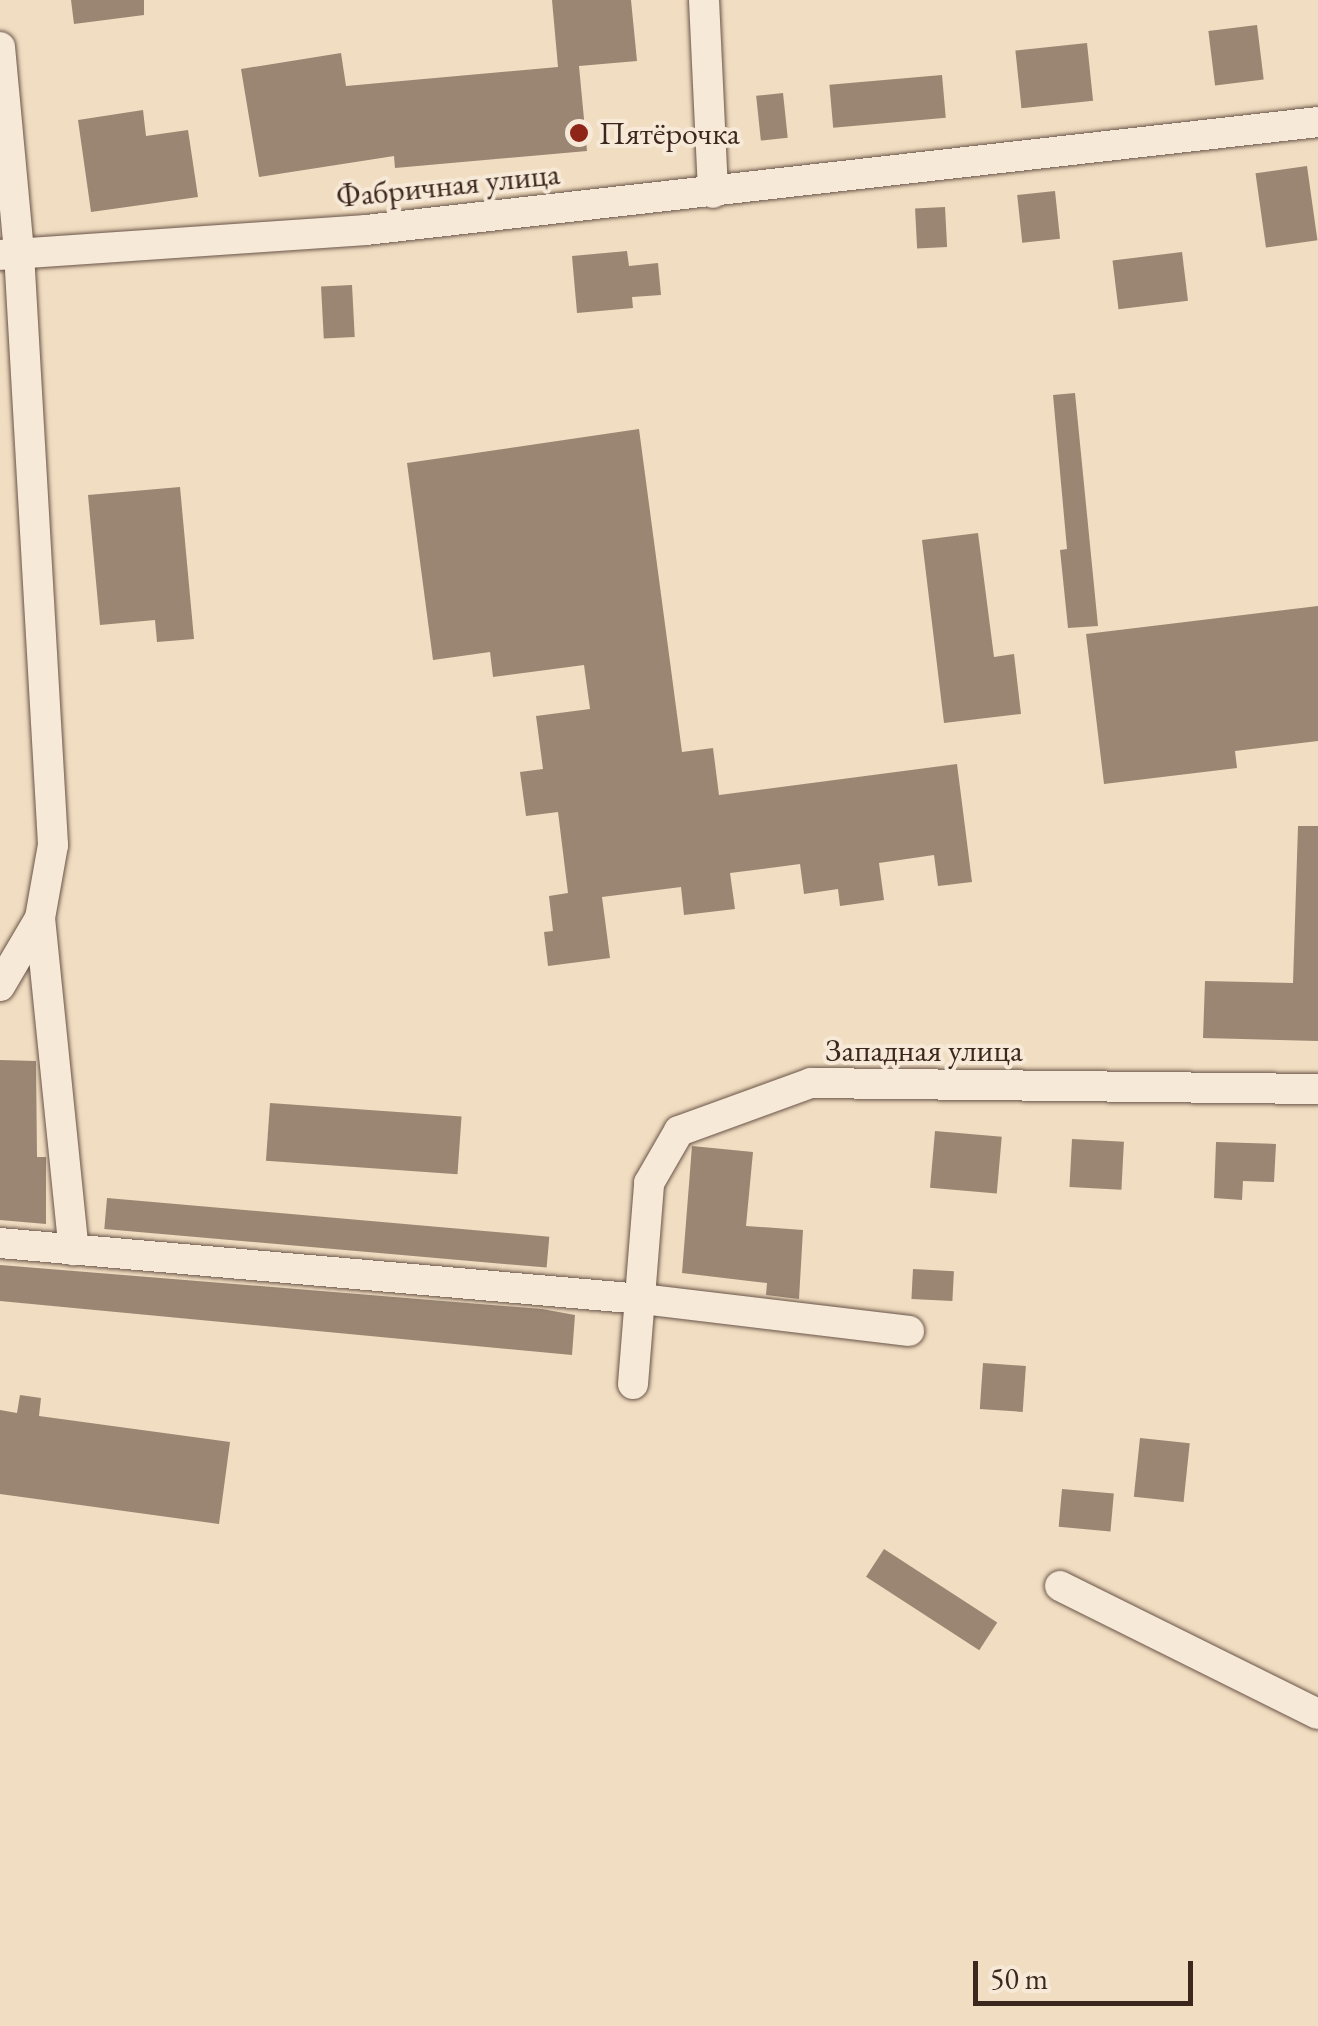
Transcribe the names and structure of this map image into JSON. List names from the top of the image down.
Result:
{
  "streets": {
    "street": ["Фабричная улица", "Западная улица"]
  },
  "places": ["Пятёрочка"],
  "scale_bar": "50 m"
}
